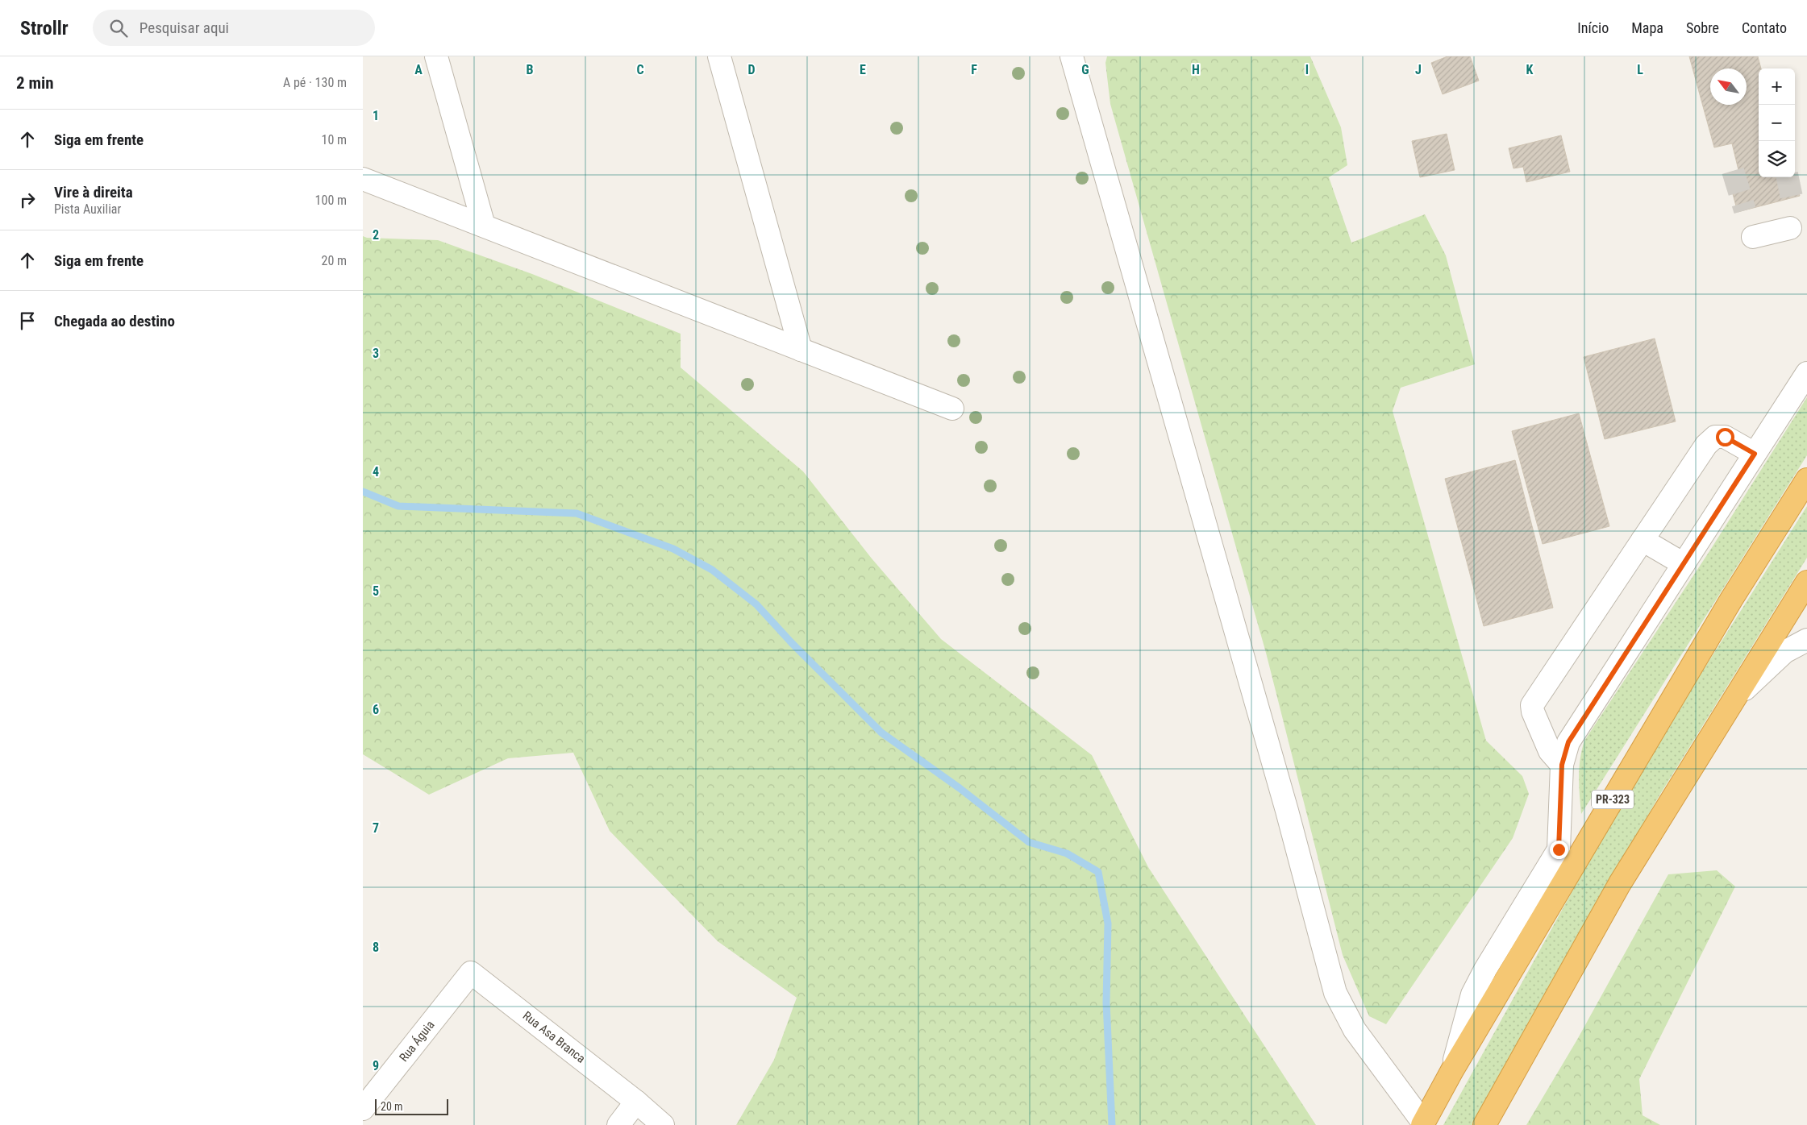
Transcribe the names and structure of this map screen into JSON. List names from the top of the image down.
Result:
{
  "streets": {
    "highway": ["PR-323"],
    "street": ["Rua Asa Branca", "Rua Águia"]
  },
  "crossings": [
    ["Rua Asa Branca", "Rua Águia"]
  ],
  "scale_bar": "20 m",
  "north": "top left",
  "page": {
    "header": "Strollr",
    "search": "Pesquisar aqui",
    "nav": [
      "Início",
      "Mapa",
      "Sobre",
      "Contato"
    ],
    "heading": ["2 min", "A pé · 130 m"],
    "map_buttons": ["+", "−"],
    "list": [
      ["Siga em frente", "10 m"],
      ["Vire à direita", "Pista Auxiliar", "100 m"],
      ["Siga em frente", "20 m"],
      "Chegada ao destino"
    ],
    "scale": "20 m"
  },
  "grid": {
    "columns": [
      "A",
      "B",
      "C",
      "D",
      "E",
      "F",
      "G",
      "H",
      "I",
      "J",
      "K",
      "L"
    ],
    "rows": [
      "1",
      "2",
      "3",
      "4",
      "5",
      "6",
      "7",
      "8",
      "9"
    ]
  }
}
